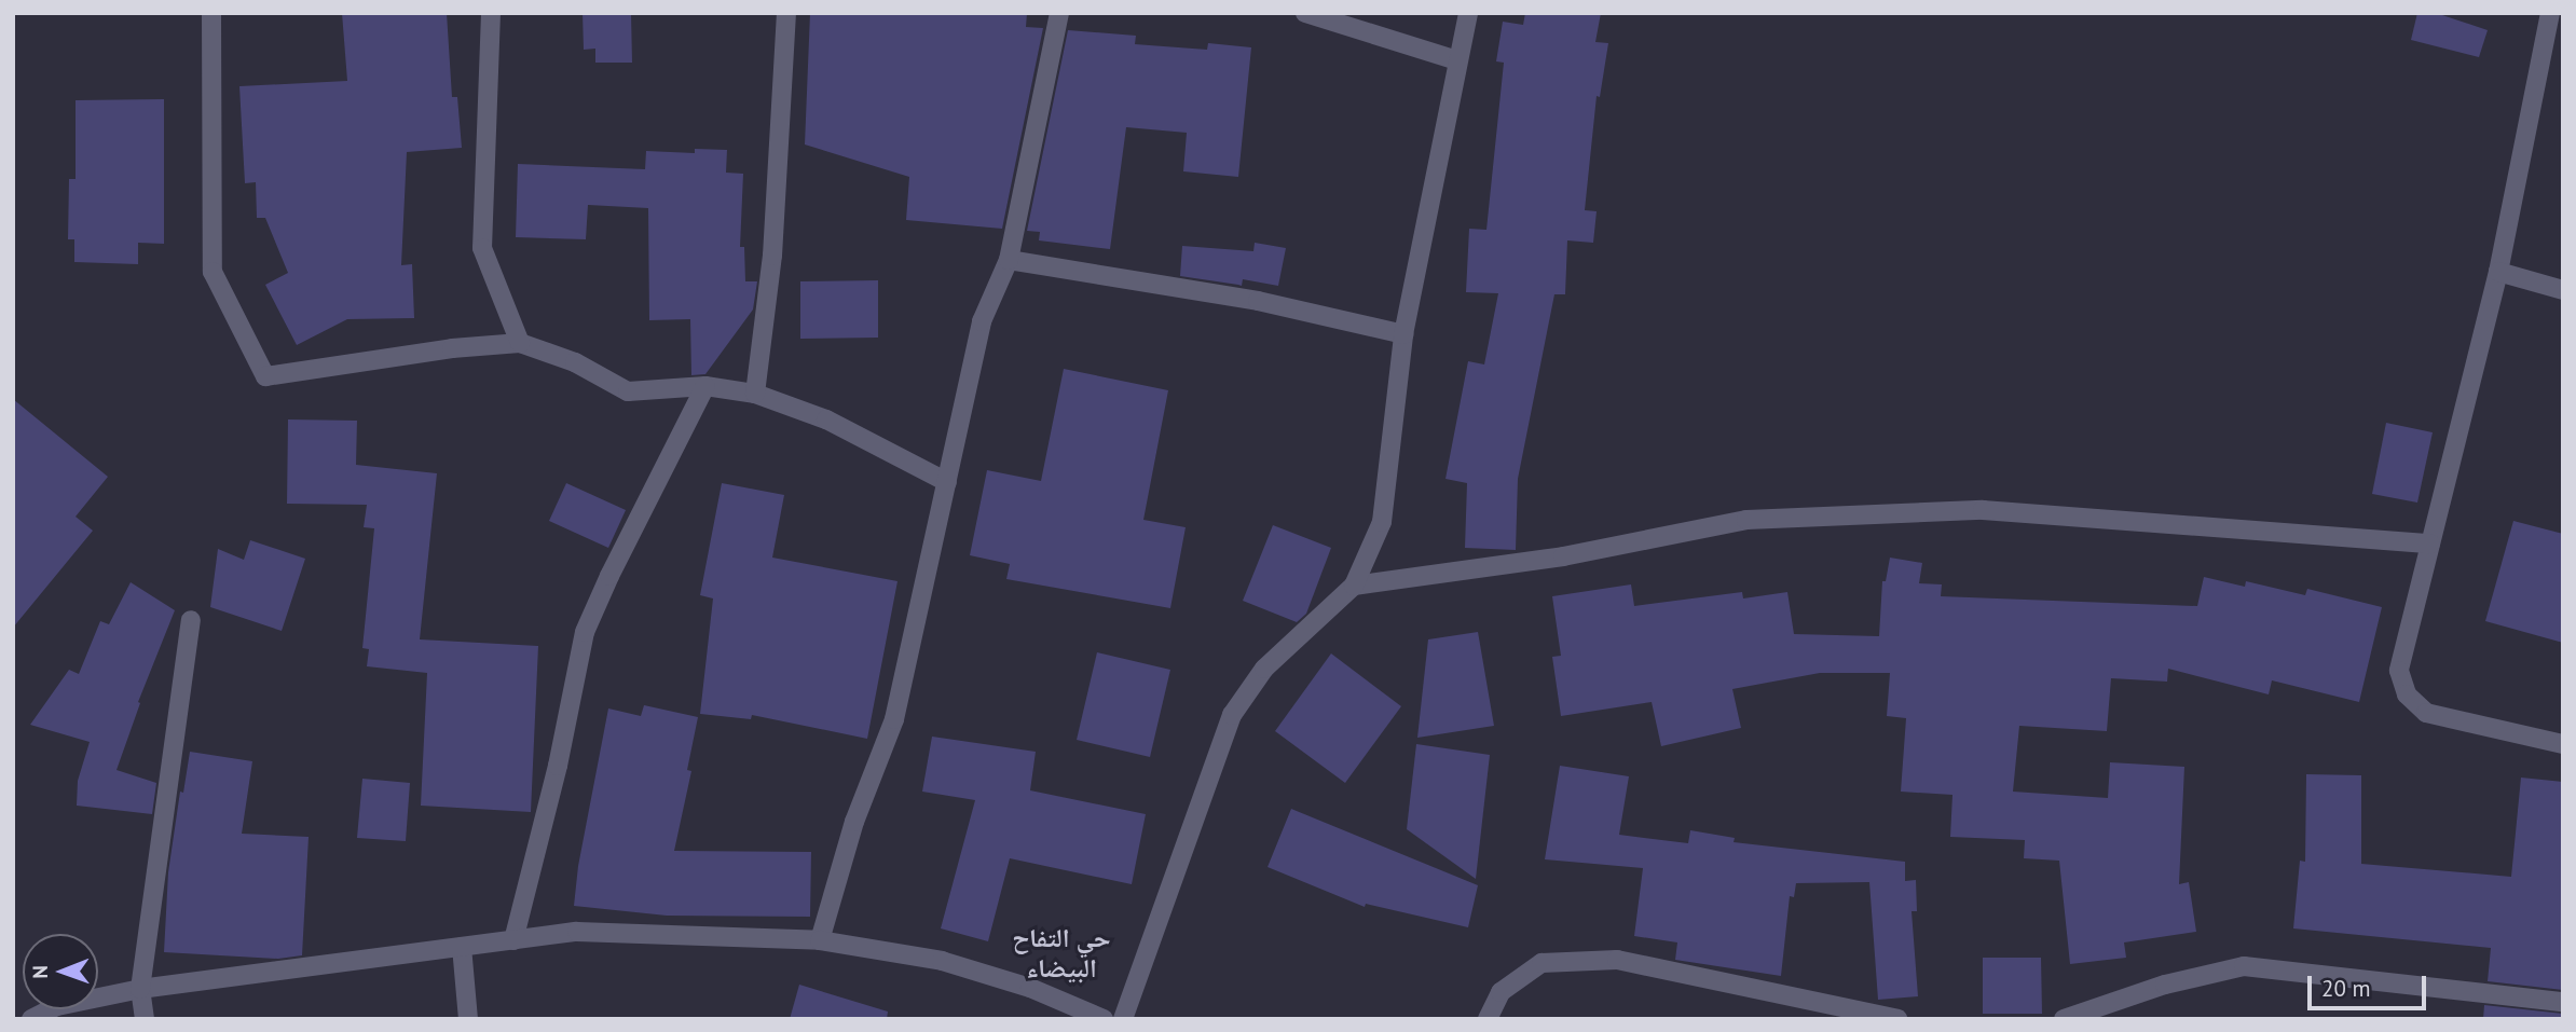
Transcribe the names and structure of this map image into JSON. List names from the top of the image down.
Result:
{
  "districts": ["حي التفاح البيضاء"],
  "scale_bar": "20 m",
  "north": "left"
}
